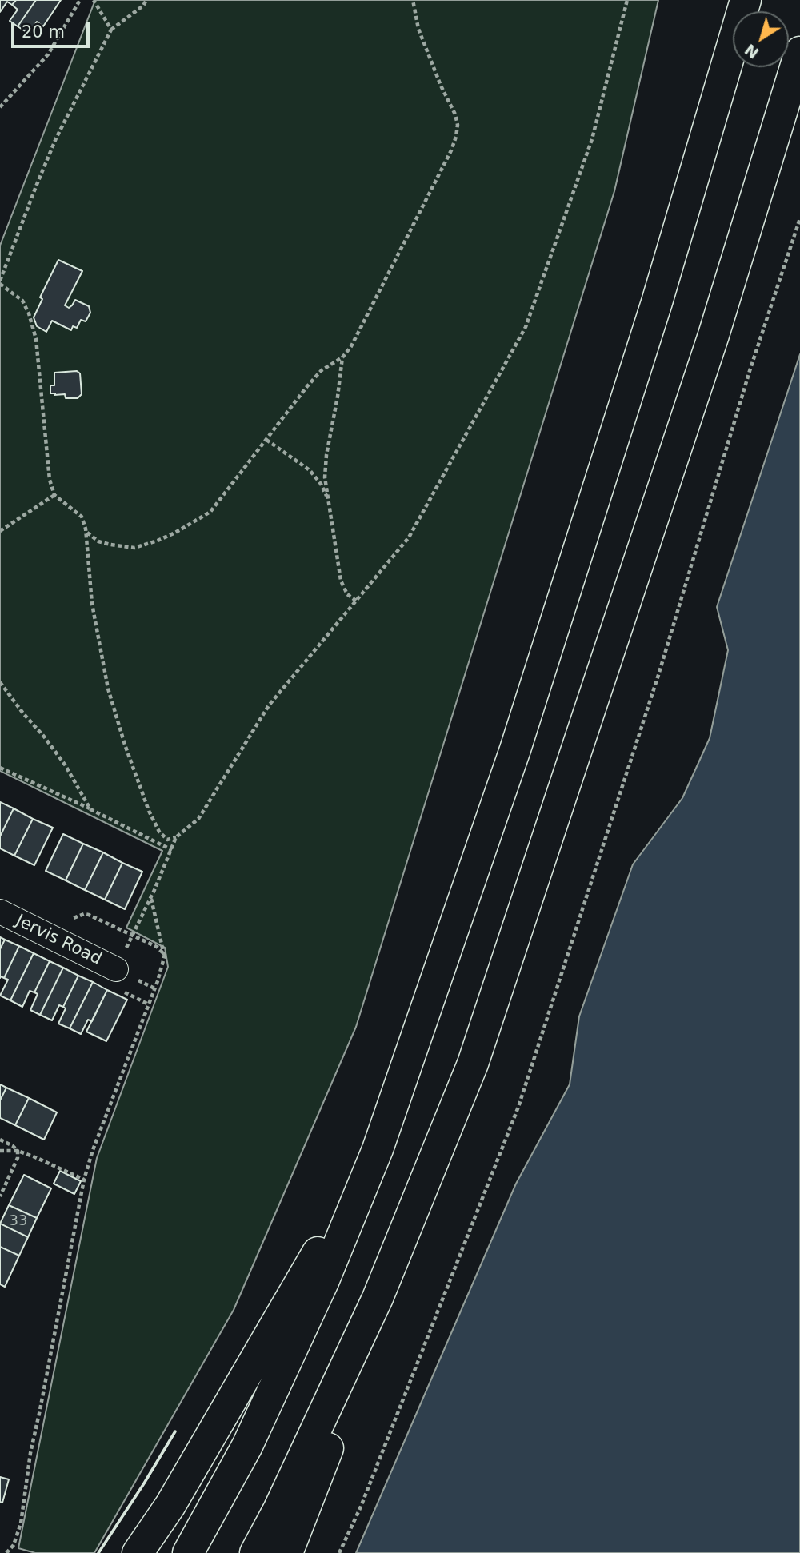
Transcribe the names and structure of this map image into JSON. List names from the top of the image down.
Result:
{
  "streets": {
    "street": ["Jervis Road"]
  },
  "house_numbers": ["33"],
  "scale_bar": "20 m",
  "north": "bottom left"
}
